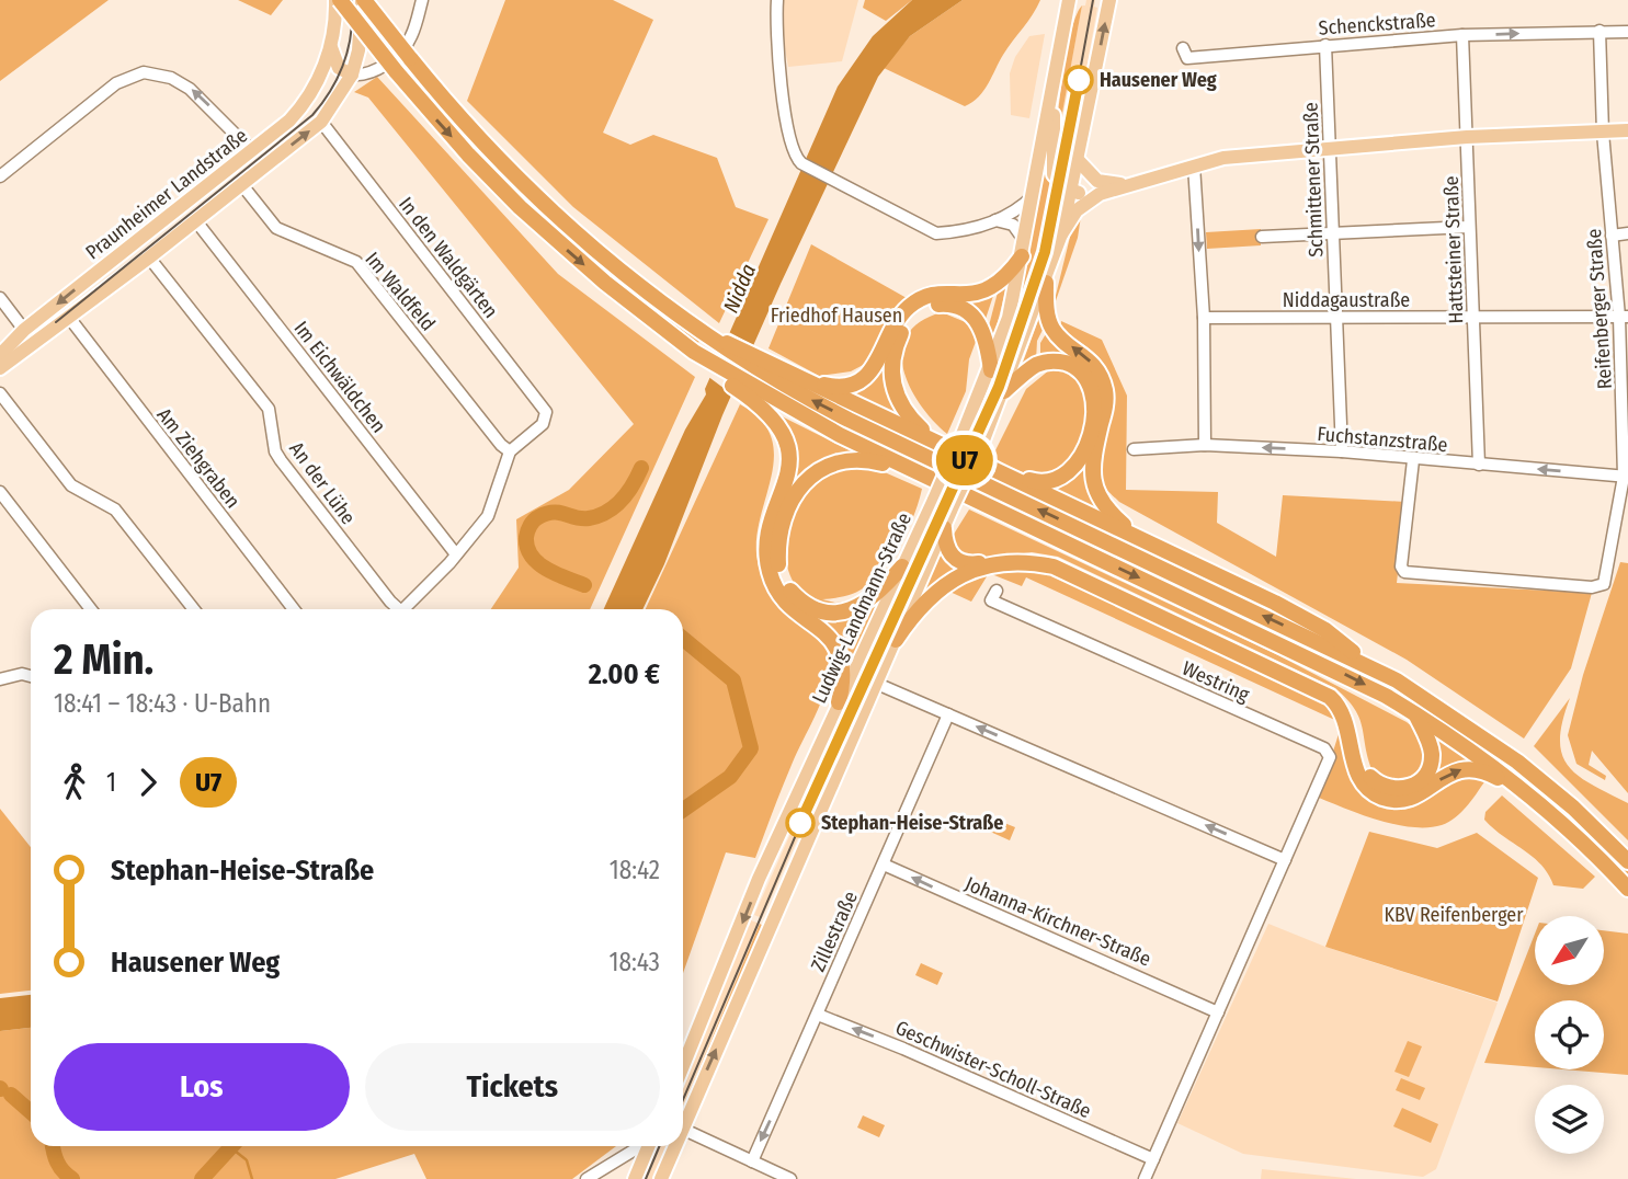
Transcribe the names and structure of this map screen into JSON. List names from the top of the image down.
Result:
{
  "streets": {
    "main road": ["Praunheimer Landstraße", "Ludwig-Landmann-Straße"],
    "street": [
      "Schenckstraße",
      "Schmittener Straße",
      "Hattsteiner Straße",
      "In den Waldgärten",
      "Im Waldfeld",
      "Niddagaustraße",
      "Reifenberger Straße",
      "Im Eichwäldchen",
      "Fuchstanzstraße",
      "Am Ziehgraben",
      "An der Lühe",
      "Westring",
      "Johanna-Kirchner-Straße",
      "Zillestraße",
      "Geschwister-Scholl-Straße"
    ]
  },
  "crossings": [
    ["Schenckstraße", "Schmittener Straße"],
    ["Schenckstraße", "Hattsteiner Straße"],
    ["Schenckstraße", "Reifenberger Straße"],
    ["Schmittener Straße", "Niddagaustraße"],
    ["Schmittener Straße", "Fuchstanzstraße"],
    ["Praunheimer Landstraße", "In den Waldgärten"],
    ["Praunheimer Landstraße", "Im Waldfeld"],
    ["Praunheimer Landstraße", "Im Eichwäldchen"],
    ["Praunheimer Landstraße", "Am Ziehgraben"],
    ["Praunheimer Landstraße", "An der Lühe"],
    ["Hattsteiner Straße", "Niddagaustraße"],
    ["Hattsteiner Straße", "Fuchstanzstraße"],
    ["In den Waldgärten", "Im Waldfeld"],
    ["Niddagaustraße", "Reifenberger Straße"],
    ["Reifenberger Straße", "Fuchstanzstraße"],
    ["Johanna-Kirchner-Straße", "Zillestraße"],
    ["Zillestraße", "Geschwister-Scholl-Straße"]
  ],
  "one_way": ["Fuchstanzstraße", "Johanna-Kirchner-Straße", "Geschwister-Scholl-Straße"],
  "water": ["Nidda"],
  "parks": ["Friedhof Hausen", "KBV Reifenberger"],
  "places": ["Hausener Weg", "Stephan-Heise-Straße"],
  "lines": ["metro line U7"],
  "north": "bottom left",
  "page": {
    "on_map": "U7",
    "heading": ["2 Min.", "18:41 – 18:43 · U-Bahn", "2.00 €"],
    "legs": ["1", "U7"],
    "list": [
      {
        "name": "Stephan-Heise-Straße",
        "value": "18:42"
      },
      {
        "name": "Hausener Weg",
        "value": "18:43"
      }
    ],
    "buttons": ["Los", "Tickets"]
  }
}
